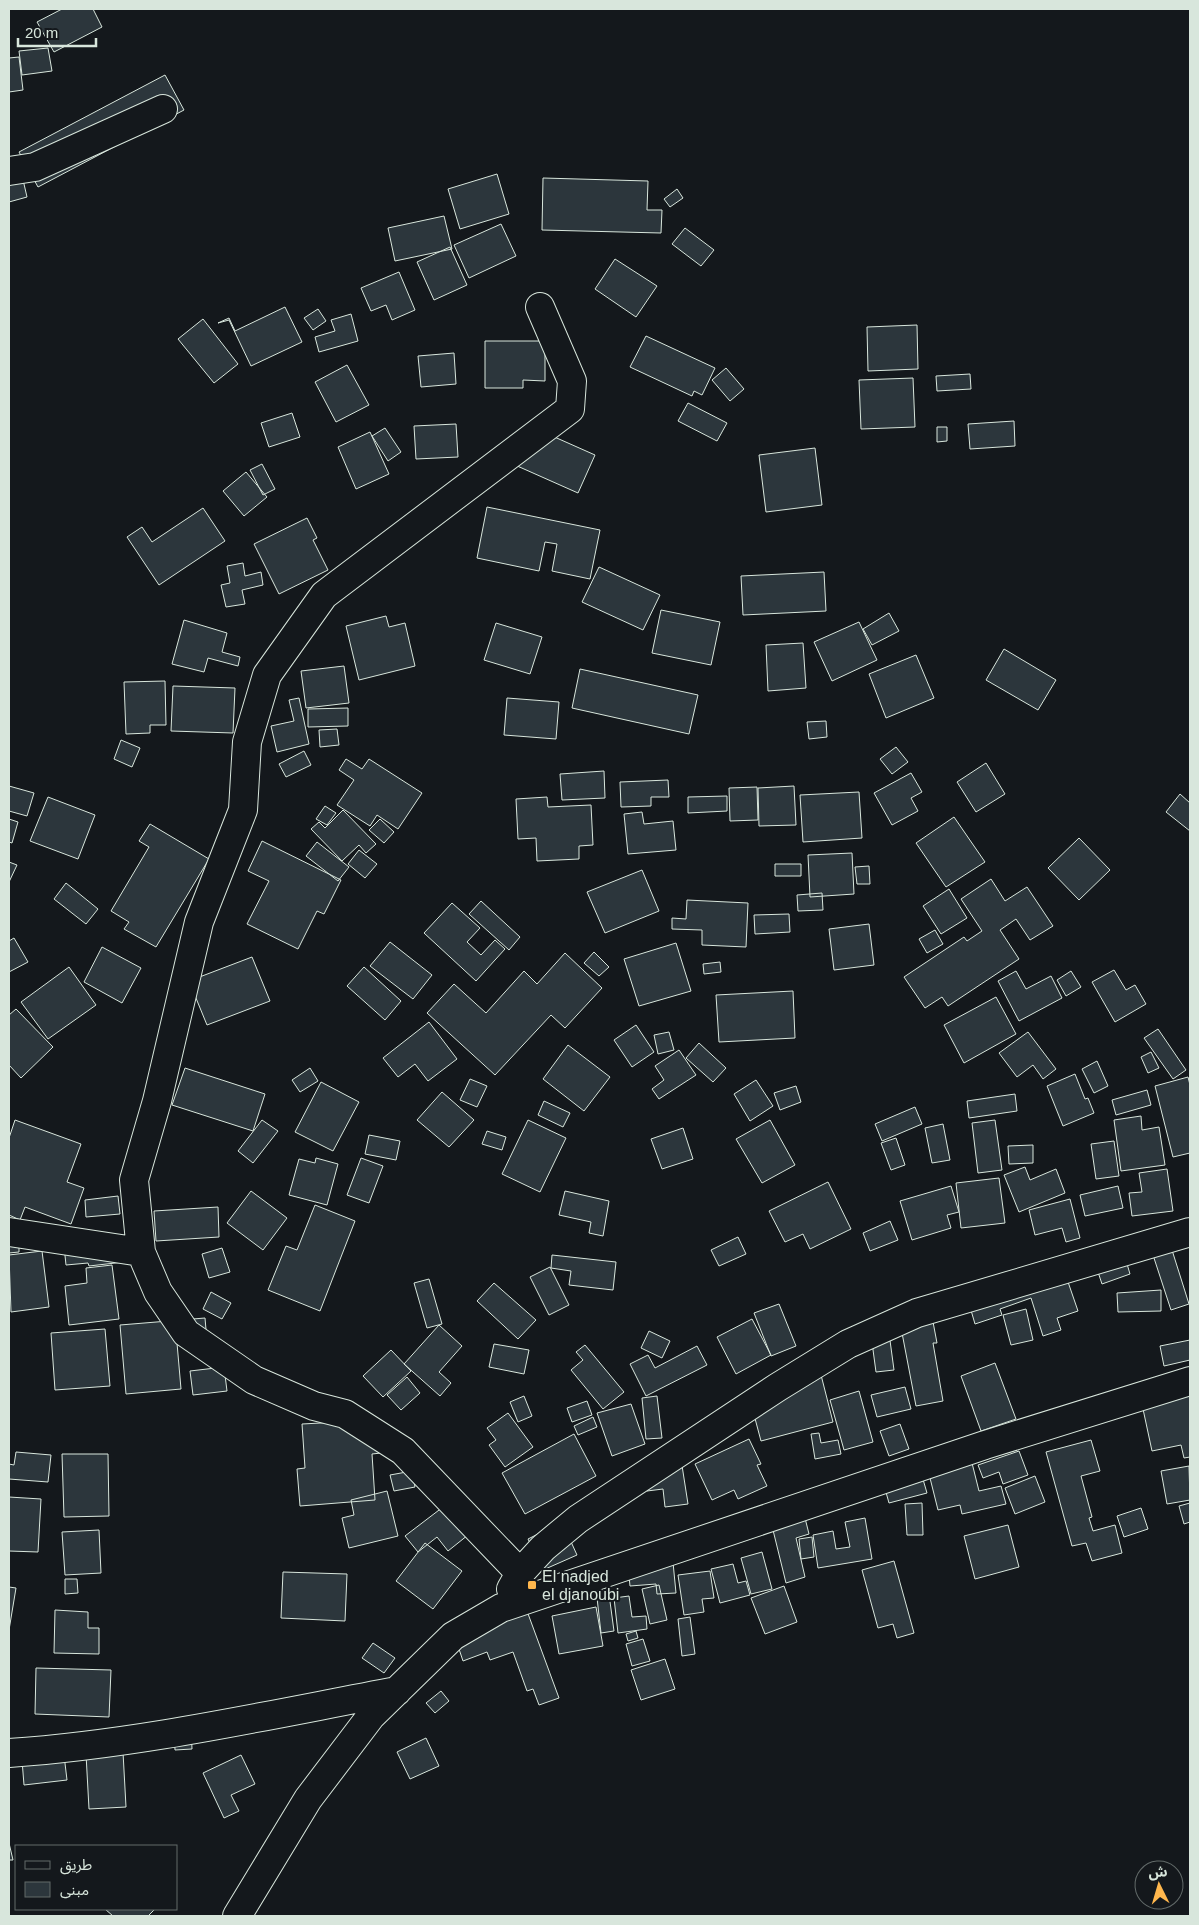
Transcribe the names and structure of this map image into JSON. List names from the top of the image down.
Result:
{
  "places": {
    "transit": ["El nadjed el djanoubi"]
  },
  "legend": ["طريق", "مبنى"],
  "scale_bar": "20 m",
  "north": "top"
}
